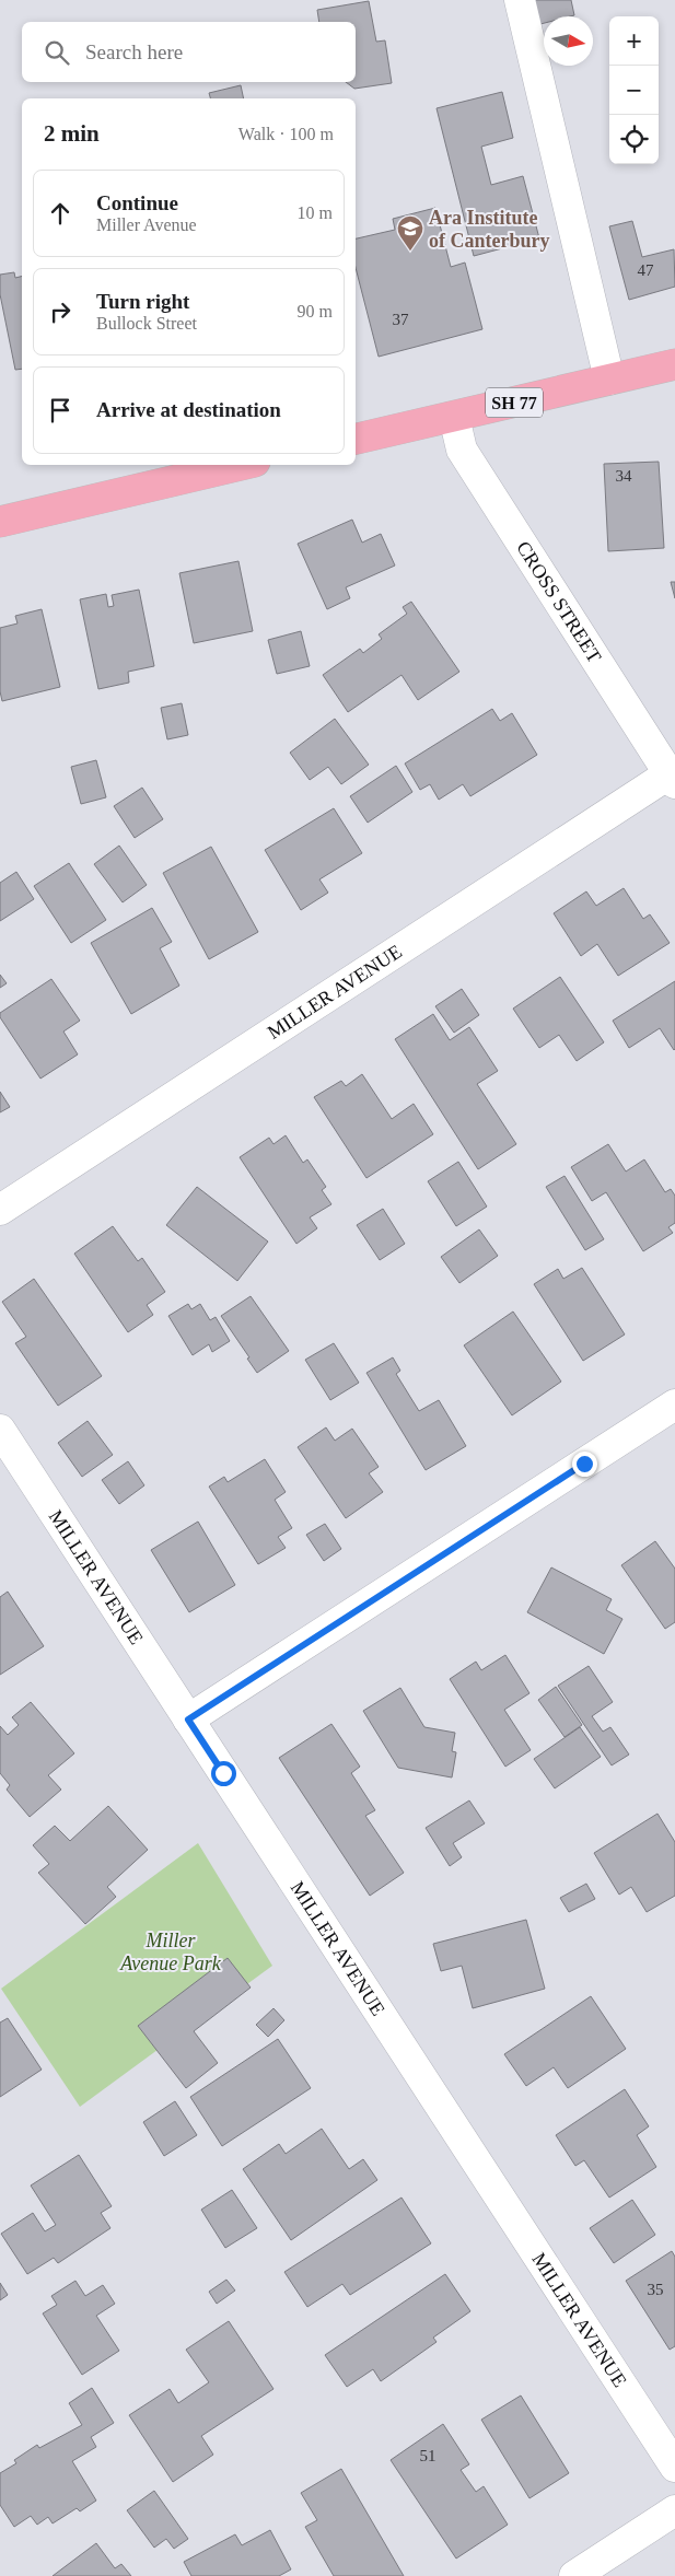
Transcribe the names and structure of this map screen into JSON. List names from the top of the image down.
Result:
{
  "streets": {
    "main road": ["SH 77"],
    "street": ["CROSS STREET", "MILLER AVENUE"]
  },
  "crossings": [
    ["SH 77", "CROSS STREET"],
    ["CROSS STREET", "MILLER AVENUE"]
  ],
  "parks": ["Miller Avenue Park"],
  "places": {
    "school or university": ["Ara Institute of Canterbury"]
  },
  "house_numbers": [
    "47",
    "37",
    "34",
    "35",
    "51"
  ],
  "north": "right",
  "page": {
    "map_buttons": ["+", "−"],
    "search": "Search here",
    "heading": ["2 min", "Walk · 100 m"],
    "list": [
      ["Continue", "Miller Avenue", "10 m"],
      ["Turn right", "Bullock Street", "90 m"],
      "Arrive at destination"
    ]
  }
}
